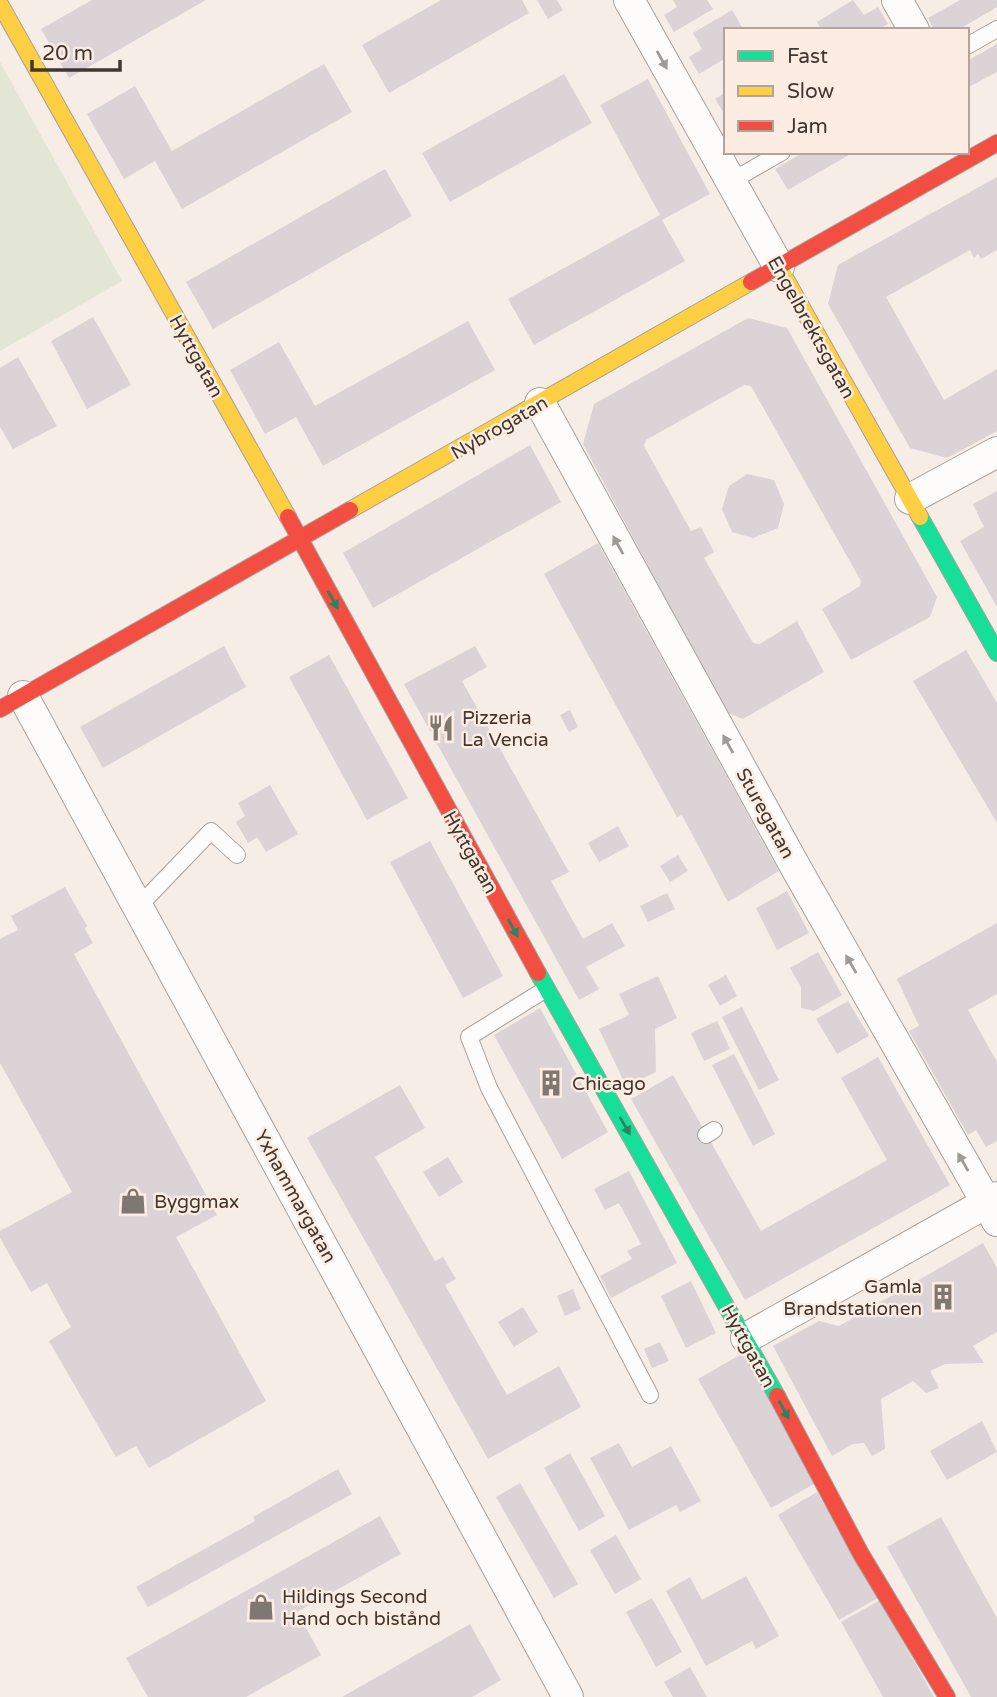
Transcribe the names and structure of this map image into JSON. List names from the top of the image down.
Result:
{
  "streets": {
    "street": [
      "Engelbrektsgatan",
      "Hyttgatan",
      "Nybrogatan",
      "Sturegatan",
      "Yxhammargatan"
    ]
  },
  "crossings": [
    ["Engelbrektsgatan", "Nybrogatan"],
    ["Hyttgatan", "Nybrogatan"],
    ["Nybrogatan", "Sturegatan"],
    ["Nybrogatan", "Yxhammargatan"]
  ],
  "one_way": ["Hyttgatan", "Sturegatan"],
  "places": {
    "restaurant": ["Pizzeria La Vencia"],
    "building": ["Chicago", "Gamla Brandstationen"],
    "shop": ["Byggmax", "Hildings Second Hand och bistånd"]
  },
  "legend": ["Fast", "Slow", "Jam"],
  "scale_bar": "20 m"
}
